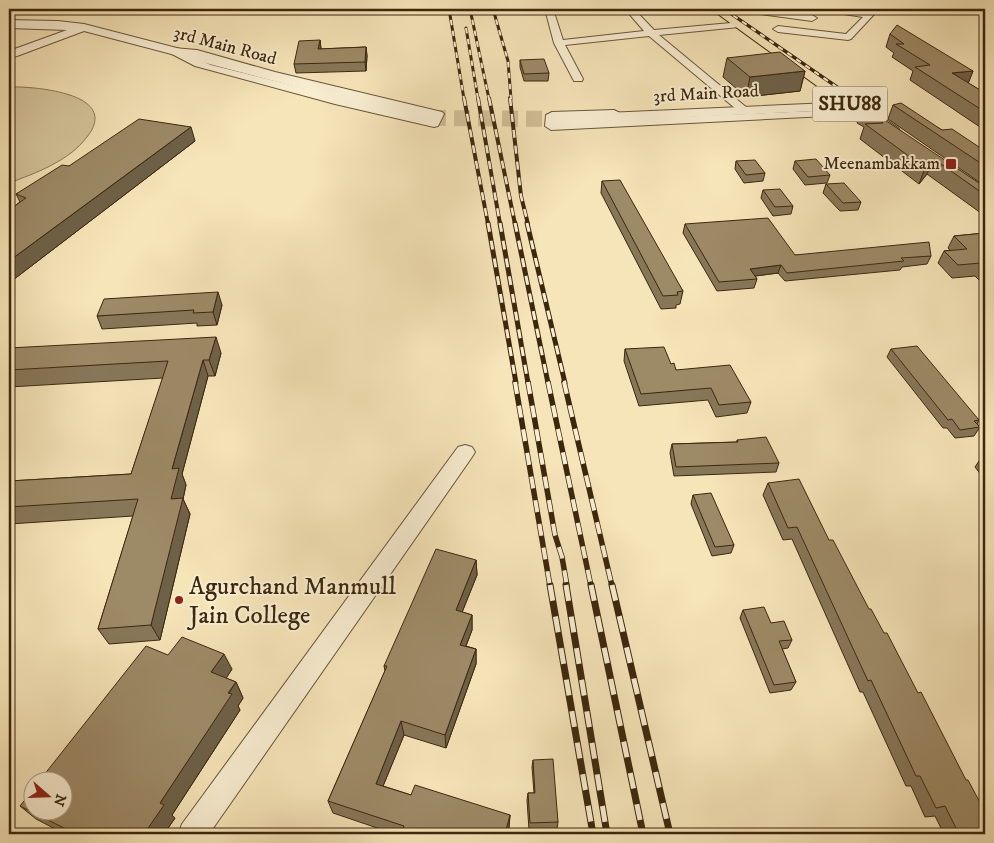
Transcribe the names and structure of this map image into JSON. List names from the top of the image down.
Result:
{
  "streets": {
    "main road": ["SHU88"],
    "street": ["3rd Main Road"]
  },
  "crossings": [
    ["3rd Main Road", "SHU88"]
  ],
  "places": {
    "transit": ["Meenambakkam"],
    "other": ["Agurchand Manmull Jain College"]
  },
  "north": "right"
}
